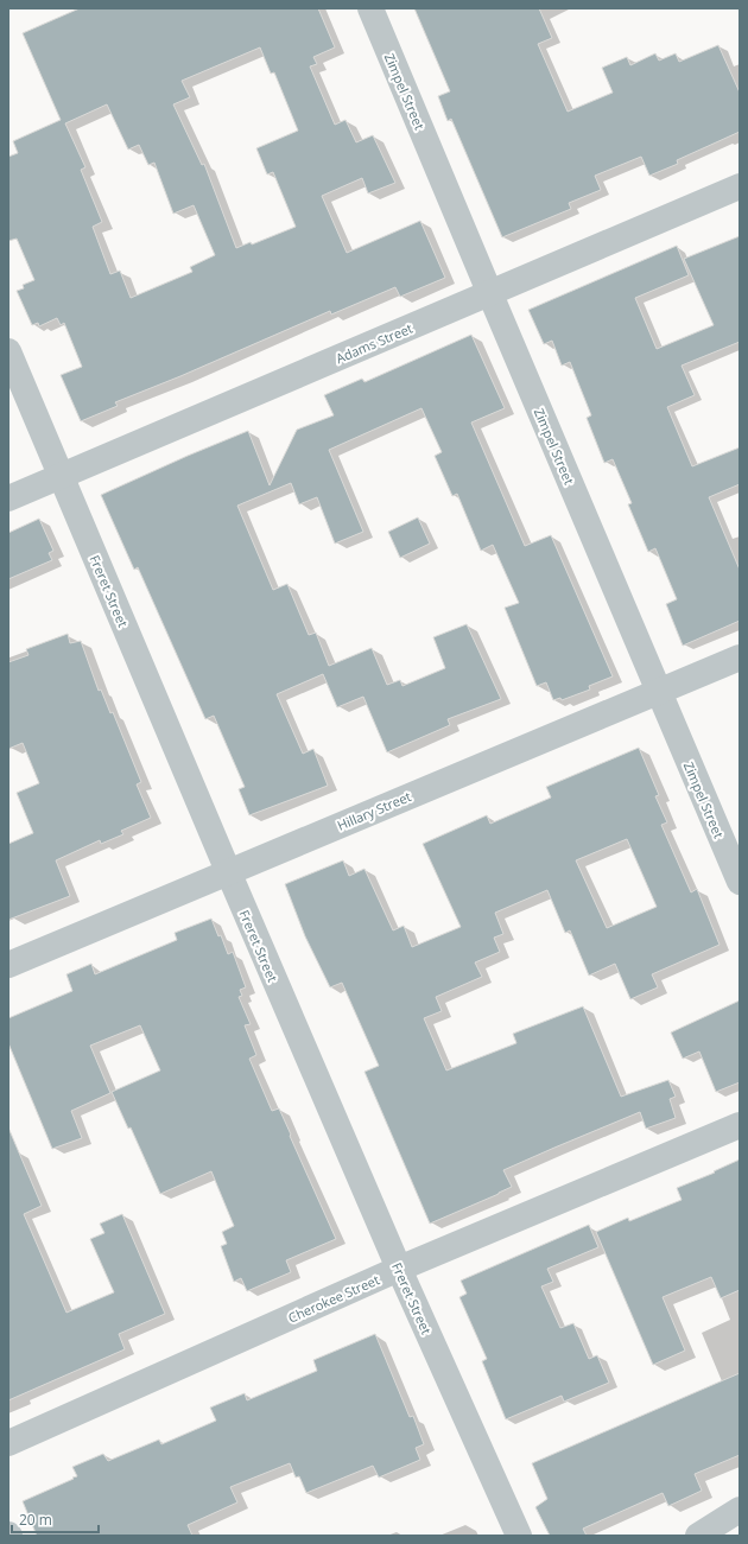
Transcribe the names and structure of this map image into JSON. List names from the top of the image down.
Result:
{
  "streets": {
    "street": [
      "Zimpel Street",
      "Adams Street",
      "Freret Street",
      "Hillary Street",
      "Cherokee Street"
    ]
  },
  "crossings": [
    ["Zimpel Street", "Adams Street"],
    ["Zimpel Street", "Hillary Street"],
    ["Adams Street", "Freret Street"],
    ["Freret Street", "Hillary Street"],
    ["Freret Street", "Cherokee Street"]
  ],
  "scale_bar": "20 m"
}
